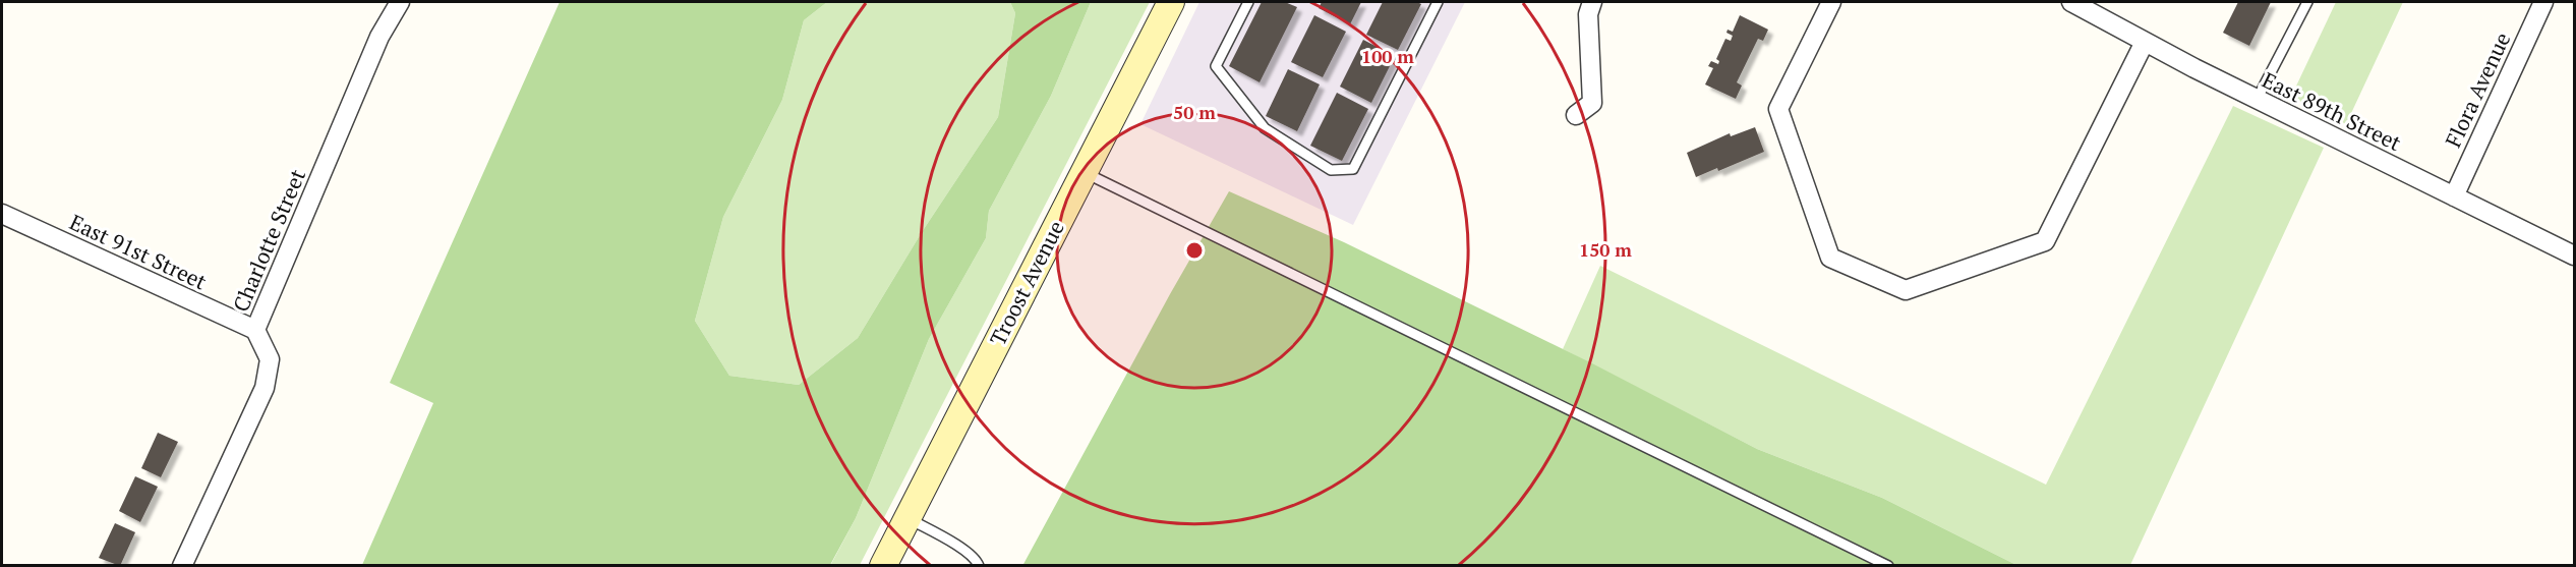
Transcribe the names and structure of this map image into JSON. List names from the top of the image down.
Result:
{
  "streets": {
    "main road": ["Troost Avenue"],
    "street": [
      "Flora Avenue",
      "East 89th Street",
      "Charlotte Street",
      "East 91st Street"
    ]
  },
  "crossings": [
    ["Flora Avenue", "East 89th Street"],
    ["Charlotte Street", "East 91st Street"]
  ],
  "rings": ["100 m", "50 m", "150 m"]
}
